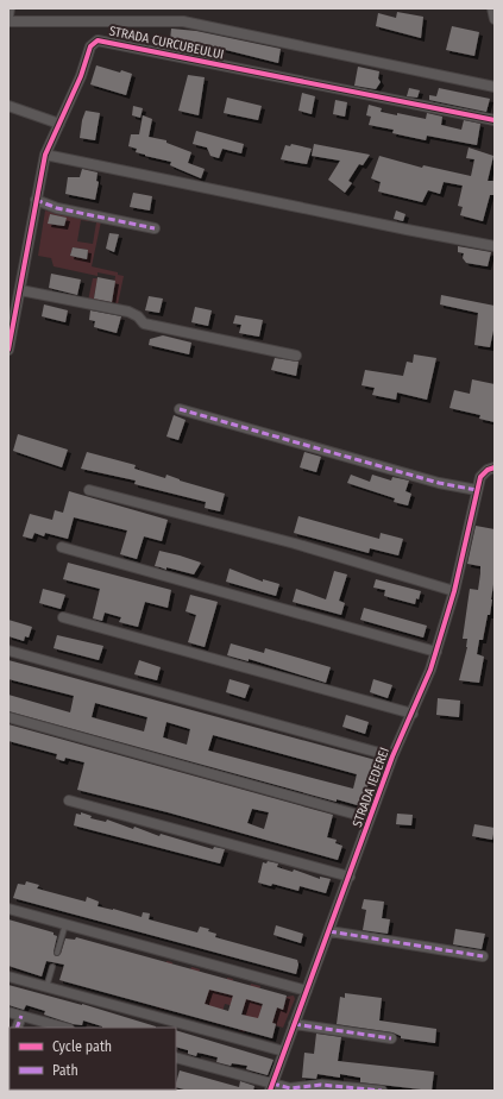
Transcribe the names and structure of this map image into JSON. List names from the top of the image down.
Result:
{
  "streets": {
    "street": ["STRADA CURCUBEULUI", "STRADA IEDEREI"]
  },
  "legend": ["Cycle path", "Path"]
}
